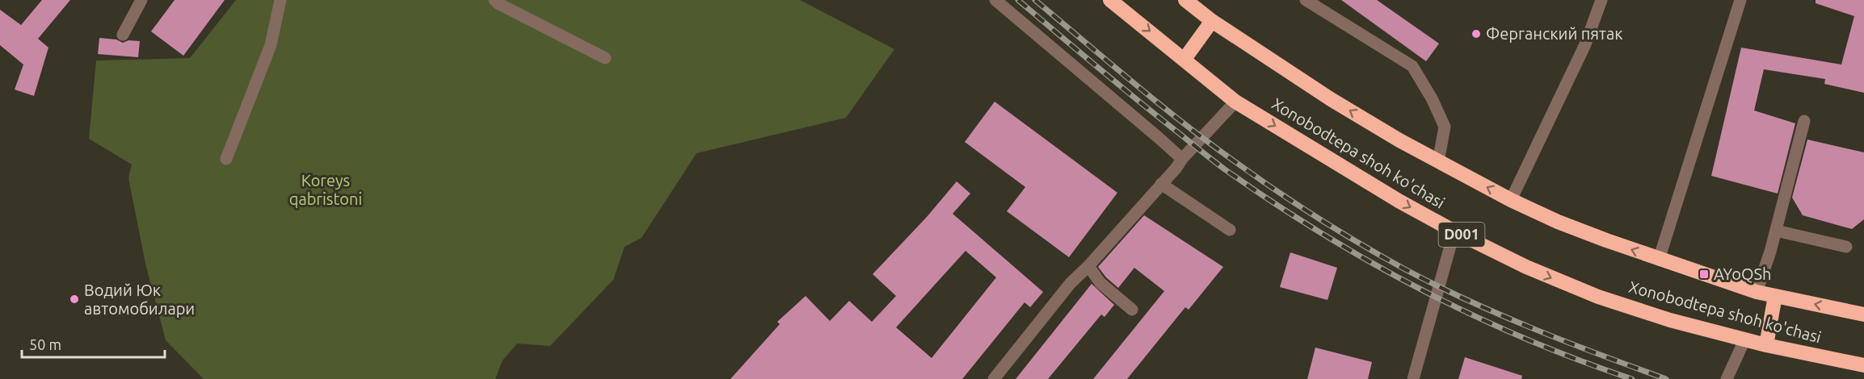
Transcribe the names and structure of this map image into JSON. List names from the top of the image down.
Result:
{
  "streets": {
    "highway": ["Xonobodtepa shoh ko'chasi", "D001"]
  },
  "parks": ["Koreys qabristoni"],
  "places": {
    "other": ["Ферганский пятак", "Водий Юк автомобилари"],
    "transit": ["AYoQSh"]
  },
  "scale_bar": "50 m"
}
